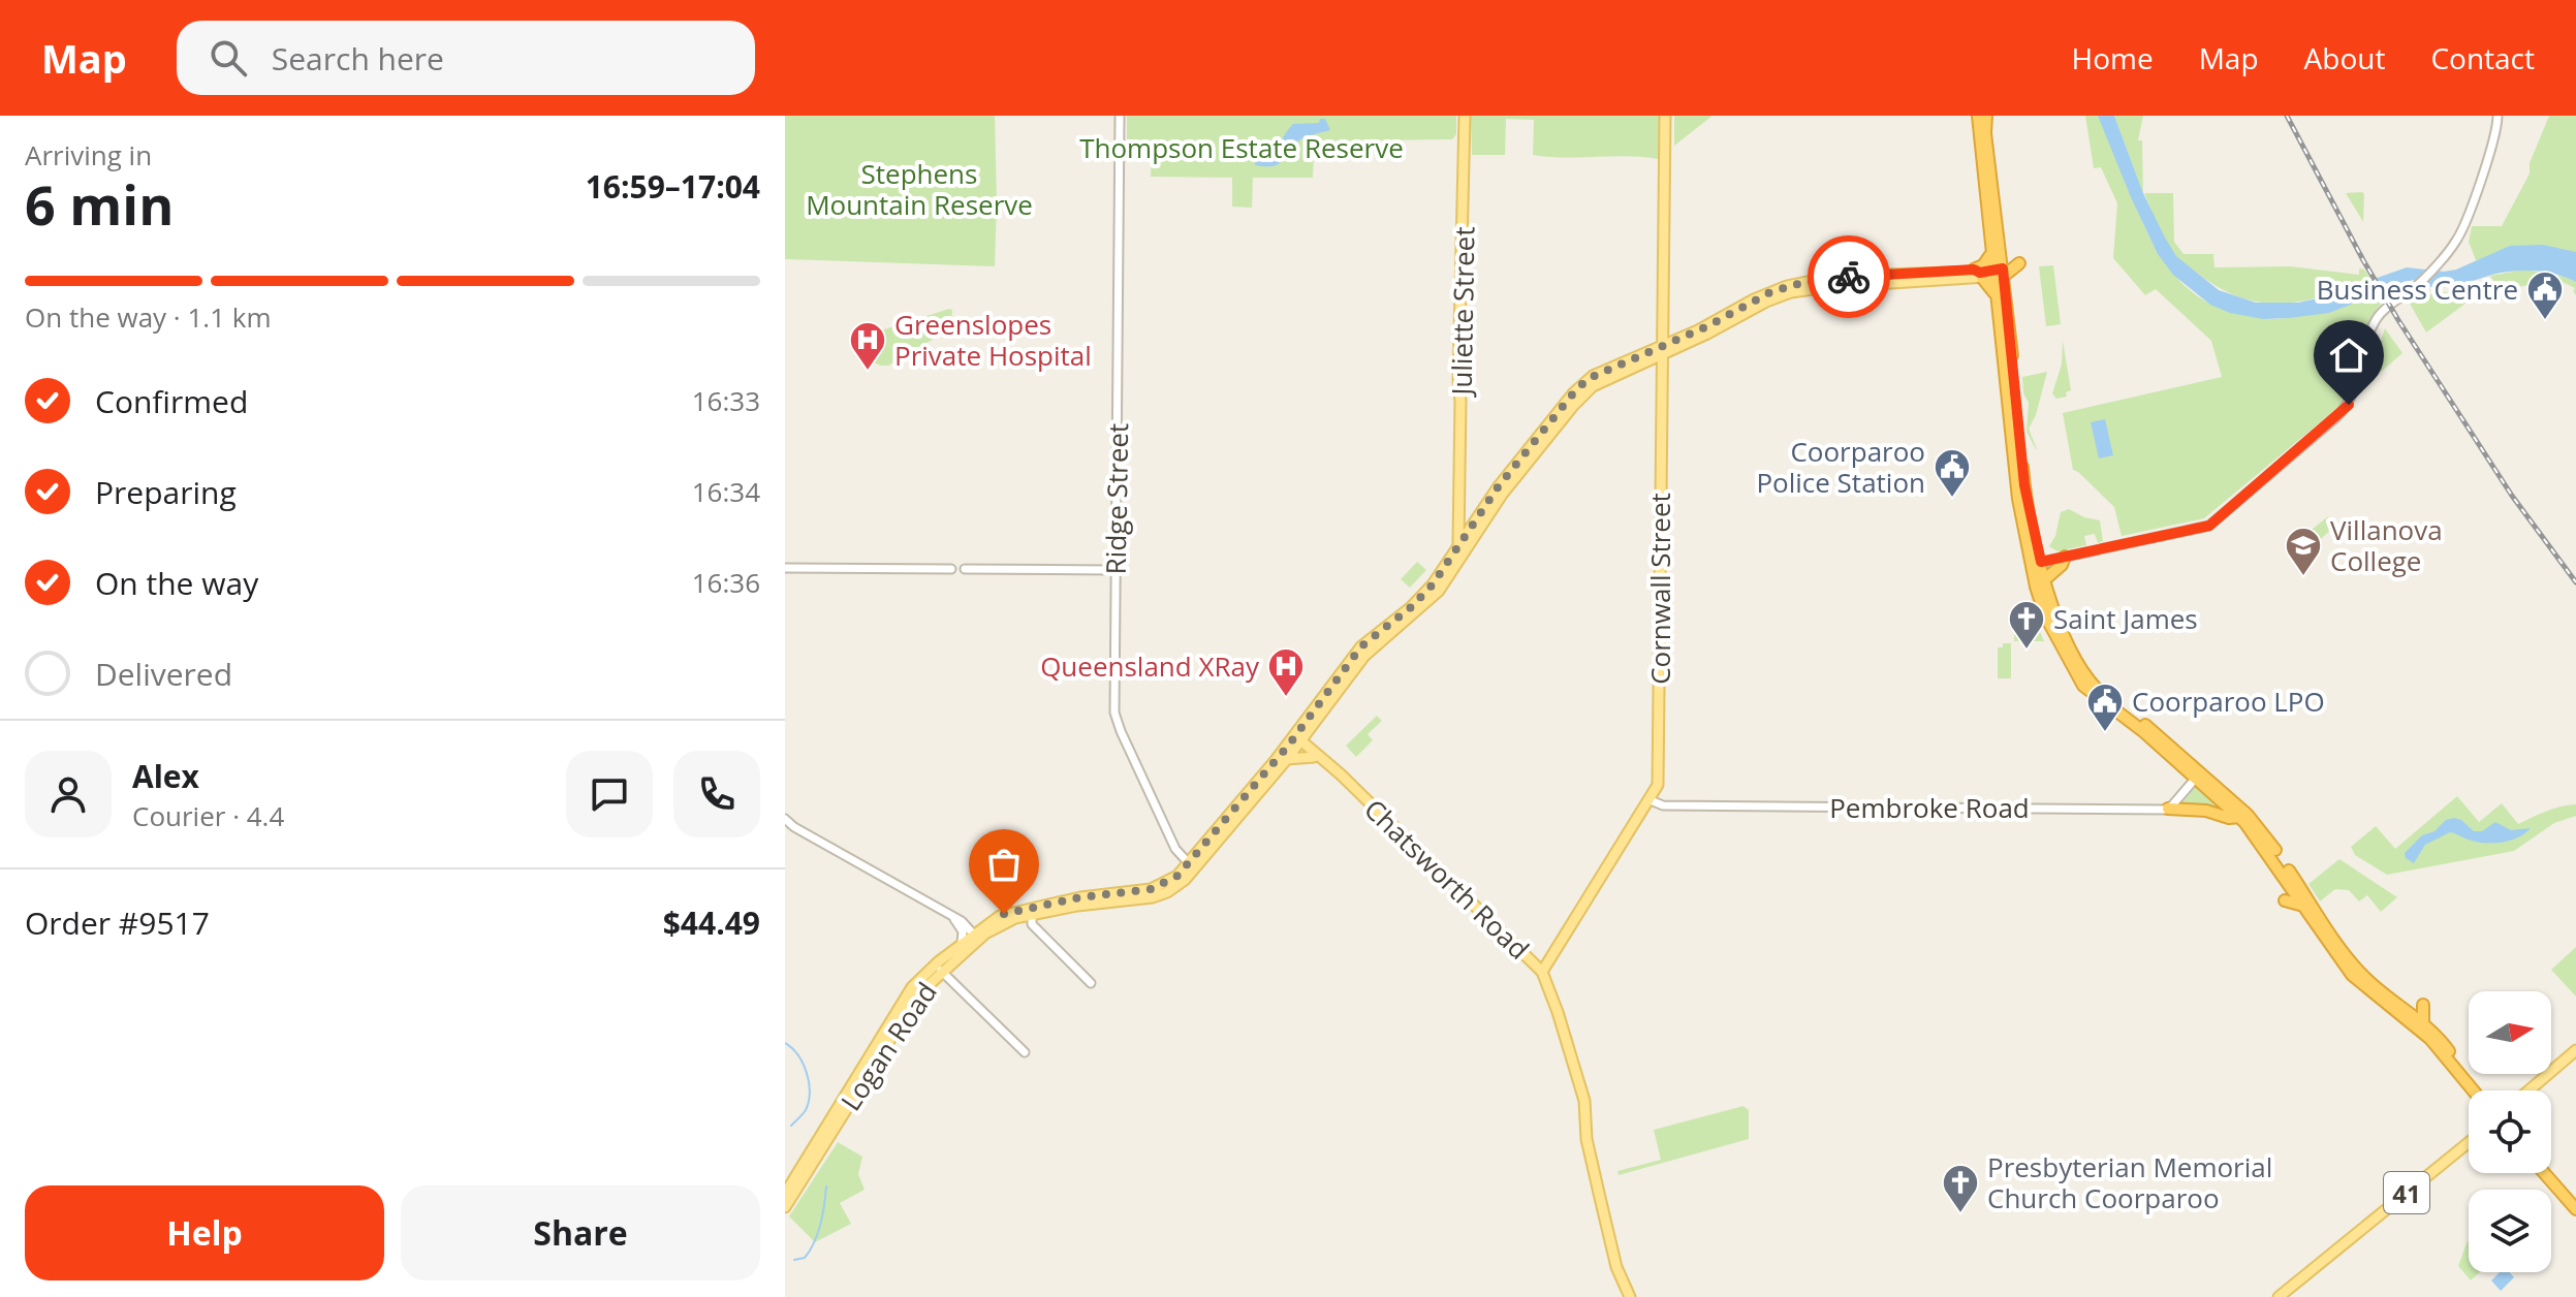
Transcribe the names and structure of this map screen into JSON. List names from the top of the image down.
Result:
{
  "streets": {
    "main road": [
      "Juliette Street",
      "Cornwall Street",
      "Chatsworth Road",
      "Logan Road",
      "41"
    ],
    "street": ["Ridge Street", "Pembroke Road"]
  },
  "crossings": [
    ["Juliette Street", "Logan Road"],
    ["Ridge Street", "Logan Road"],
    ["Cornwall Street", "Pembroke Road"],
    ["Cornwall Street", "Logan Road"],
    ["Chatsworth Road", "Logan Road"]
  ],
  "parks": ["Thompson Estate Reserve", "Stephens Mountain Reserve"],
  "places": {
    "public building": ["Business Centre", "Coorparoo Police Station", "Coorparoo LPO"],
    "hospital": ["Greenslopes Private Hospital", "Queensland XRay"],
    "school or university": ["Villanova College"],
    "church": ["Saint James", "Presbyterian Memorial Church Coorparoo"]
  },
  "north": "right",
  "page": {
    "header": "Map",
    "search": "Search here",
    "nav": [
      "Home",
      "Map",
      "About",
      "Contact"
    ],
    "heading": ["6 min", "Arriving in", "16:59–17:04"],
    "panel": [
      "Alex",
      "Courier · 4.4",
      "Order #9517",
      "$44.49"
    ],
    "bar": "On the way · 1.1 km",
    "list": [
      ["Confirmed", "16:33"],
      ["Preparing", "16:34"],
      ["On the way", "16:36"],
      "Delivered"
    ],
    "buttons": ["Help", "Share"]
  }
}
